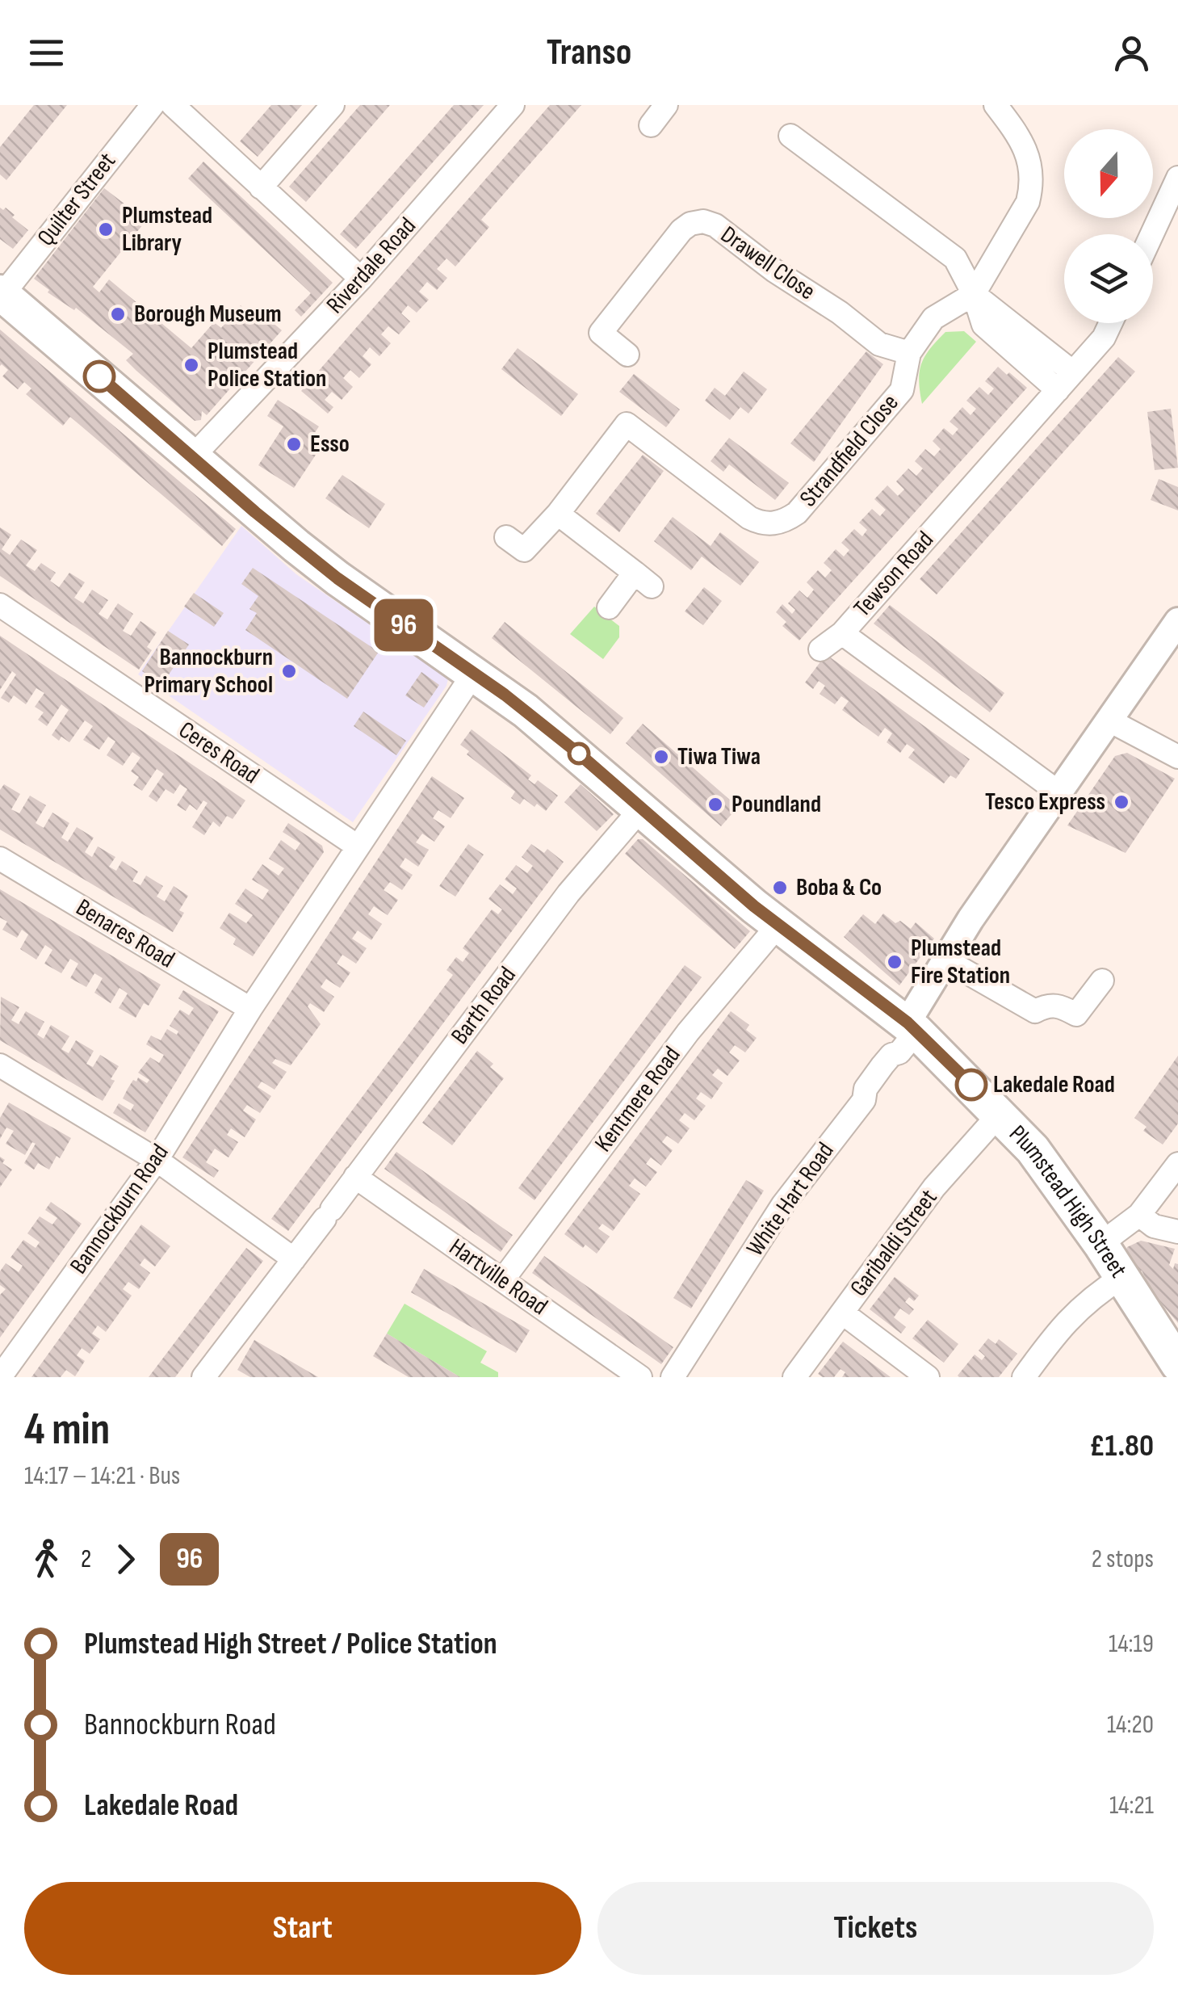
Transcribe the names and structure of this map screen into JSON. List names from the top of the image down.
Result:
{
  "streets": {
    "main road": ["Plumstead High Street"],
    "street": [
      "Quilter Street",
      "Drawell Close",
      "Riverdale Road",
      "Strandfield Close",
      "Tewson Road",
      "Ceres Road",
      "Benares Road",
      "Barth Road",
      "Kentmere Road",
      "White Hart Road",
      "Bannockburn Road",
      "Garibaldi Street",
      "Hartville Road"
    ]
  },
  "crossings": [
    ["Quilter Street", "Plumstead High Street"],
    ["Drawell Close", "Strandfield Close"],
    ["Riverdale Road", "Plumstead High Street"],
    ["Ceres Road", "Bannockburn Road"],
    ["Benares Road", "Bannockburn Road"],
    ["Barth Road", "Plumstead High Street"],
    ["Barth Road", "Hartville Road"],
    ["Kentmere Road", "Plumstead High Street"],
    ["Kentmere Road", "Hartville Road"],
    ["White Hart Road", "Plumstead High Street"],
    ["Plumstead High Street", "Bannockburn Road"],
    ["Plumstead High Street", "Garibaldi Street"]
  ],
  "places": [
    "Plumstead Library",
    "Borough Museum",
    "Plumstead Police Station",
    "Esso",
    "Bannockburn Primary School",
    "Tiwa Tiwa",
    "Tesco Express",
    "Poundland",
    "Boba & Co",
    "Plumstead Fire Station",
    "Lakedale Road"
  ],
  "lines": ["bus line 96"],
  "north": "bottom",
  "page": {
    "header": "Transo",
    "on_map": "96",
    "heading": ["4 min", "14:17 – 14:21 · Bus", "£1.80"],
    "legs": ["2", "96", "2 stops"],
    "list": [
      {
        "name": "Plumstead High Street / Police Station",
        "value": "14:19"
      },
      {
        "name": "Bannockburn Road",
        "value": "14:20"
      },
      {
        "name": "Lakedale Road",
        "value": "14:21"
      }
    ],
    "buttons": ["Start", "Tickets"]
  }
}
